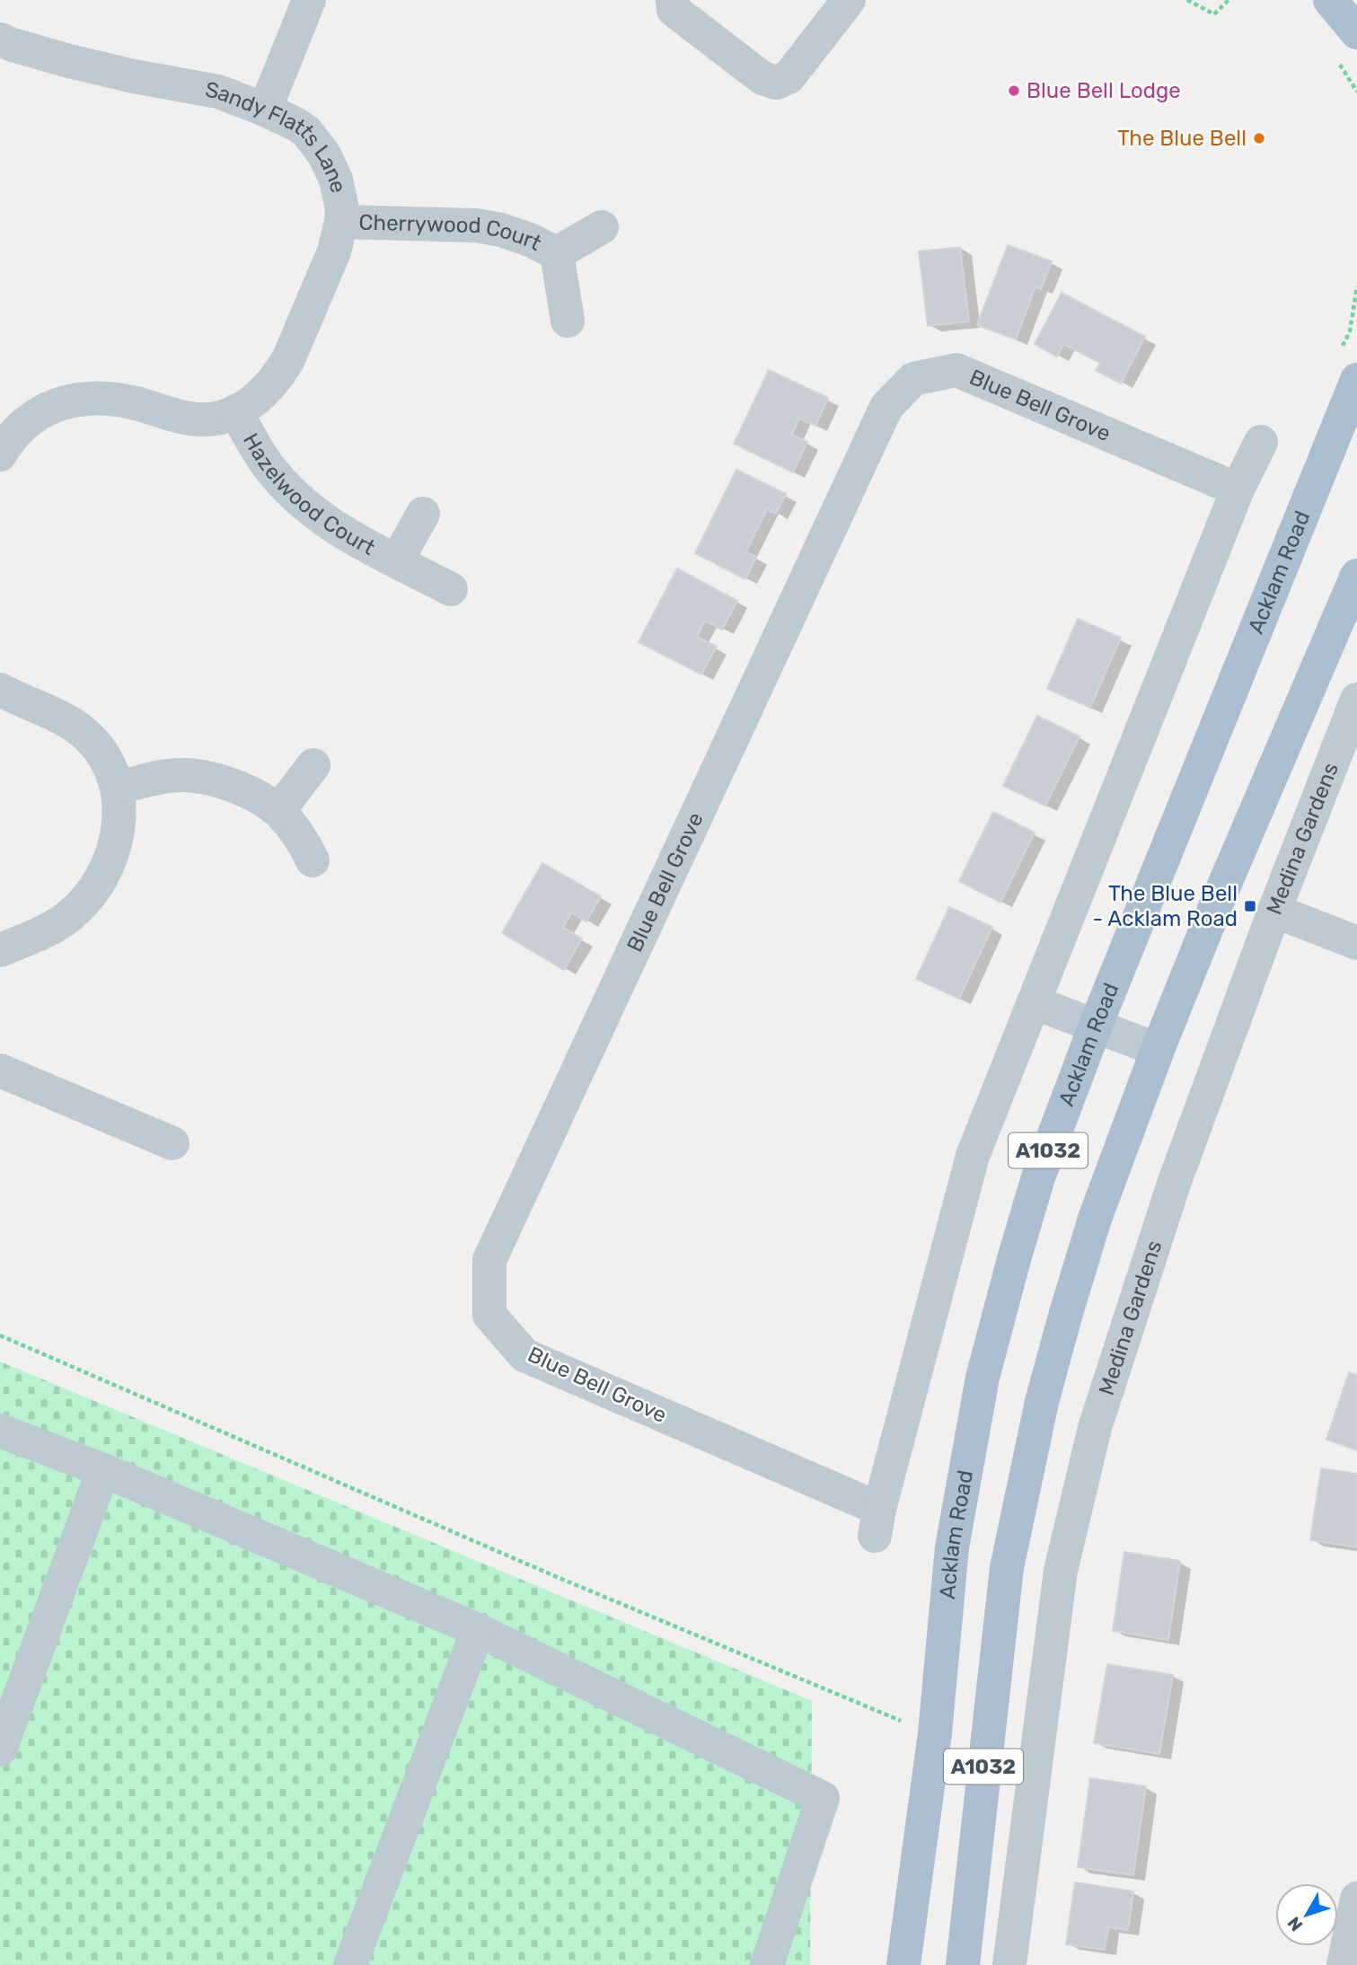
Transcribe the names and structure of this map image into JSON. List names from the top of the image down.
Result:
{
  "streets": {
    "main road": ["Acklam Road", "A1032"],
    "street": [
      "Sandy Flatts Lane",
      "Cherrywood Court",
      "Blue Bell Grove",
      "Hazelwood Court",
      "Medina Gardens"
    ]
  },
  "crossings": [
    ["Sandy Flatts Lane", "Cherrywood Court"],
    ["Sandy Flatts Lane", "Hazelwood Court"]
  ],
  "places": {
    "other": ["Blue Bell Lodge", "The Blue Bell"],
    "transit": ["The Blue Bell - Acklam Road"]
  },
  "north": "bottom left"
}
